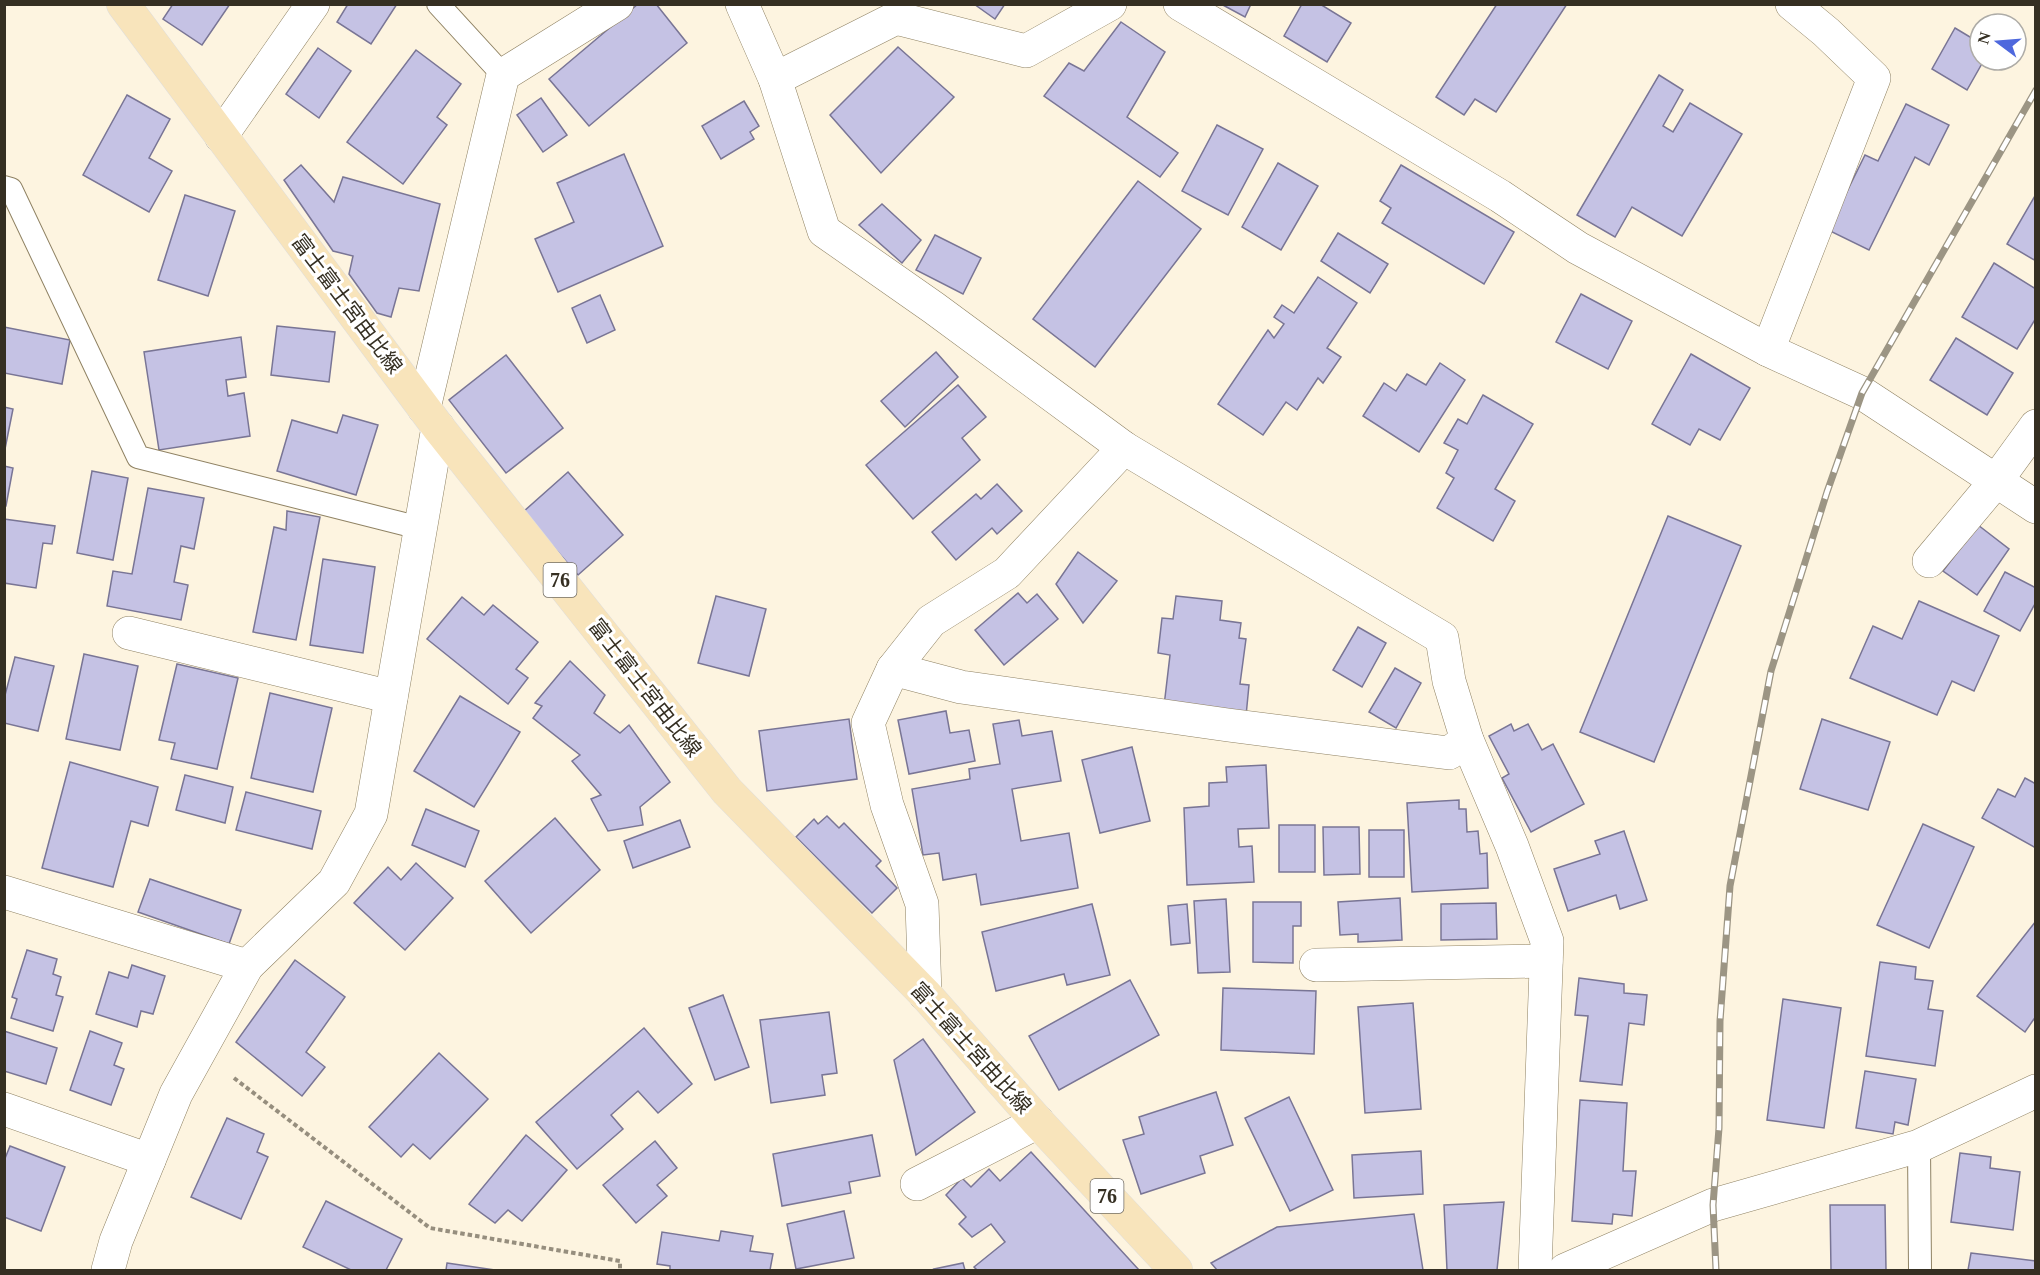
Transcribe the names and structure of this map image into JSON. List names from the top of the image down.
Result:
{
  "streets": {
    "main road": ["富士富士宮由比線", "76"]
  },
  "north": "left"
}
